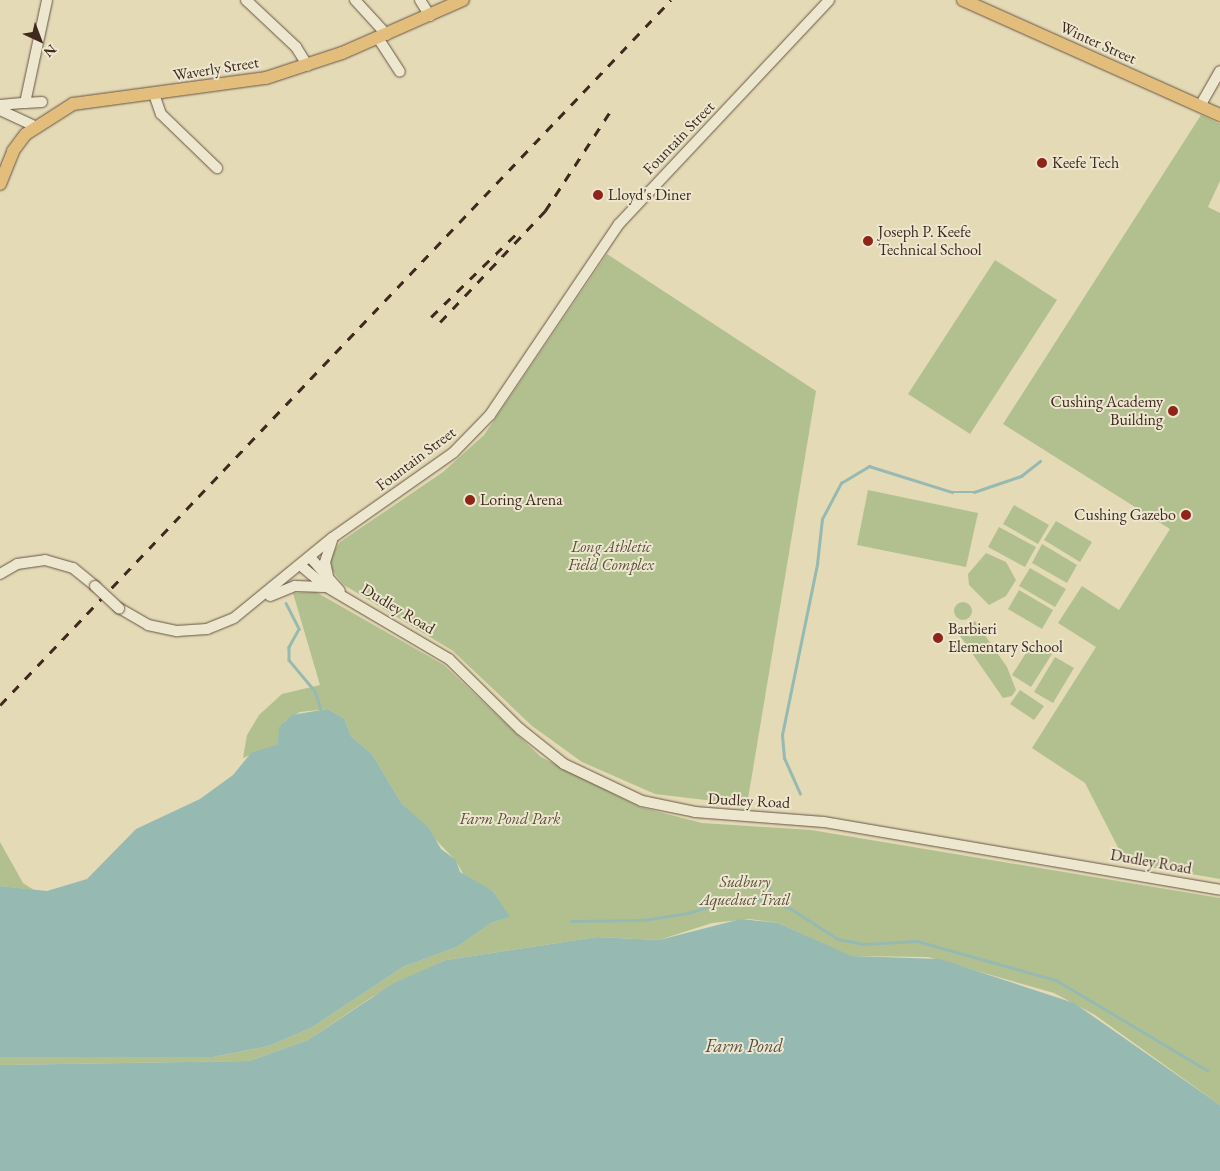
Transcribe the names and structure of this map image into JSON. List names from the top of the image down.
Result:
{
  "streets": {
    "main road": ["Winter Street", "Waverly Street"],
    "street": ["Fountain Street", "Dudley Road"]
  },
  "crossings": [
    ["Fountain Street", "Dudley Road"]
  ],
  "water": ["Farm Pond"],
  "parks": ["Long Athletic Field Complex", "Farm Pond Park", "Sudbury Aqueduct Trail"],
  "places": [
    "Keefe Tech",
    "Lloyd's Diner",
    "Joseph P. Keefe Technical School",
    "Cushing Academy Building",
    "Loring Arena",
    "Cushing Gazebo",
    "Barbieri Elementary School"
  ],
  "north": "bottom right"
}
